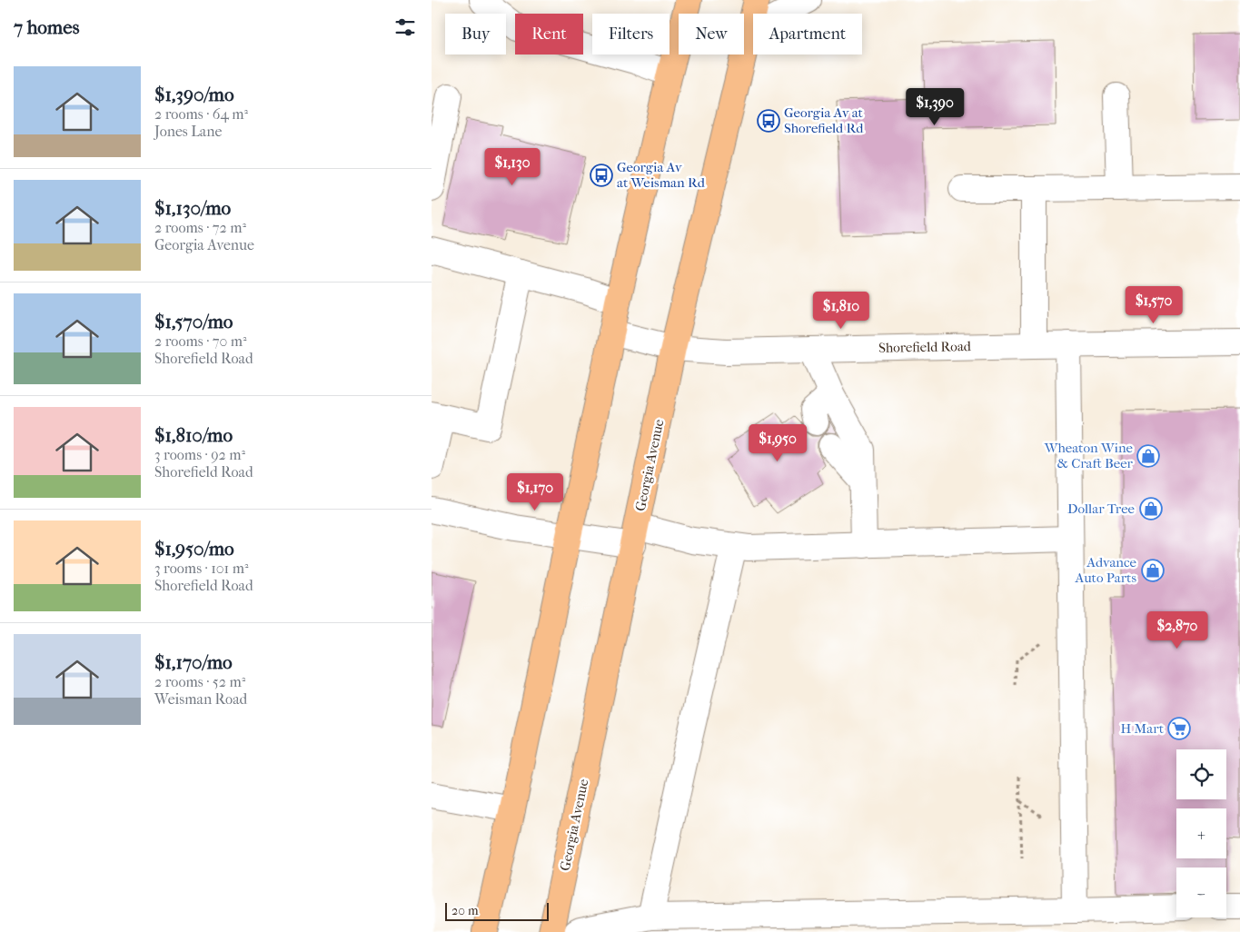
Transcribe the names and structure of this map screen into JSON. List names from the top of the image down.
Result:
{
  "streets": {
    "main road": ["Georgia Avenue"],
    "street": ["Shorefield Road"]
  },
  "crossings": [
    ["Shorefield Road", "Georgia Avenue"]
  ],
  "places": {
    "bus stop": ["Georgia Av at Shorefield Rd", "Georgia Av at Weisman Rd"],
    "shop": ["Wheaton Wine & Craft Beer", "Dollar Tree", "Advance Auto Parts"],
    "supermarket": ["H Mart"]
  },
  "scale_bar": "20 m",
  "page": {
    "heading": "7 homes",
    "chip": [
      "Buy",
      "Rent",
      "Filters",
      "New",
      "Apartment"
    ],
    "list": [
      {
        "name": "$1,390/mo",
        "note": "2 rooms · 64 m² · Jones Lane"
      },
      {
        "name": "$1,130/mo",
        "note": "2 rooms · 72 m² · Georgia Avenue"
      },
      {
        "name": "$1,570/mo",
        "note": "2 rooms · 70 m² · Shorefield Road"
      },
      {
        "name": "$1,810/mo",
        "note": "3 rooms · 92 m² · Shorefield Road"
      },
      {
        "name": "$1,950/mo",
        "note": "3 rooms · 101 m² · Shorefield Road"
      },
      {
        "name": "$1,170/mo",
        "note": "2 rooms · 52 m² · Weisman Road"
      }
    ],
    "price": [
      "$1,390",
      "$1,130",
      "$1,570",
      "$1,810",
      "$1,950",
      "$1,170",
      "$2,870"
    ],
    "map_buttons": ["+", "−"],
    "scale": "20 m"
  }
}
